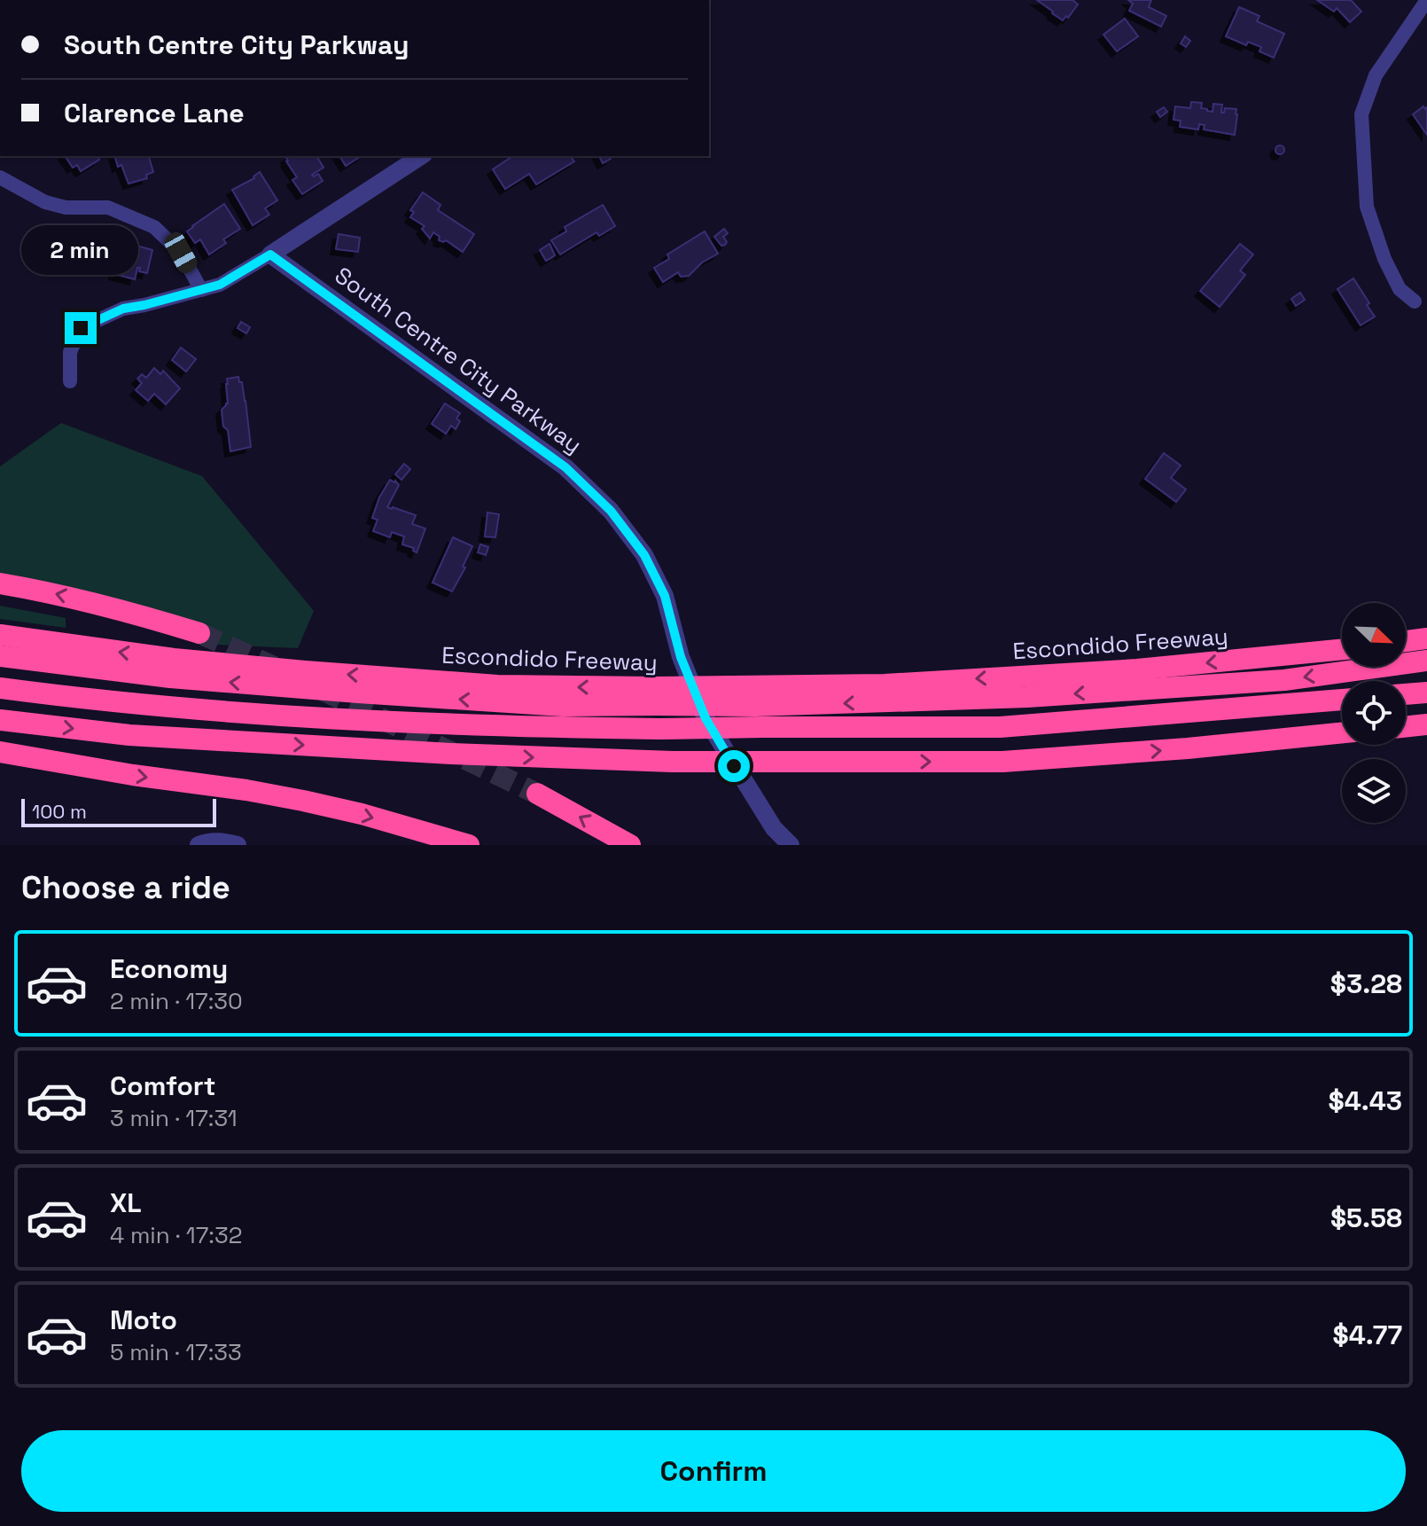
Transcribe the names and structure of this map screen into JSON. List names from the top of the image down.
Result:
{
  "streets": {
    "highway": ["Escondido Freeway"],
    "street": ["South Centre City Parkway"]
  },
  "scale_bar": "100 m",
  "north": "bottom right",
  "page": {
    "banner": ["South Centre City Parkway", "Clarence Lane"],
    "bubble": "2 min",
    "scale": "100 m",
    "heading": "Choose a ride",
    "list": [
      {
        "name": "Economy",
        "note": "2 min · 17:30",
        "value": "$3.28"
      },
      {
        "name": "Comfort",
        "note": "3 min · 17:31",
        "value": "$4.43"
      },
      {
        "name": "XL",
        "note": "4 min · 17:32",
        "value": "$5.58"
      },
      {
        "name": "Moto",
        "note": "5 min · 17:33",
        "value": "$4.77"
      }
    ],
    "buttons": "Confirm"
  }
}
